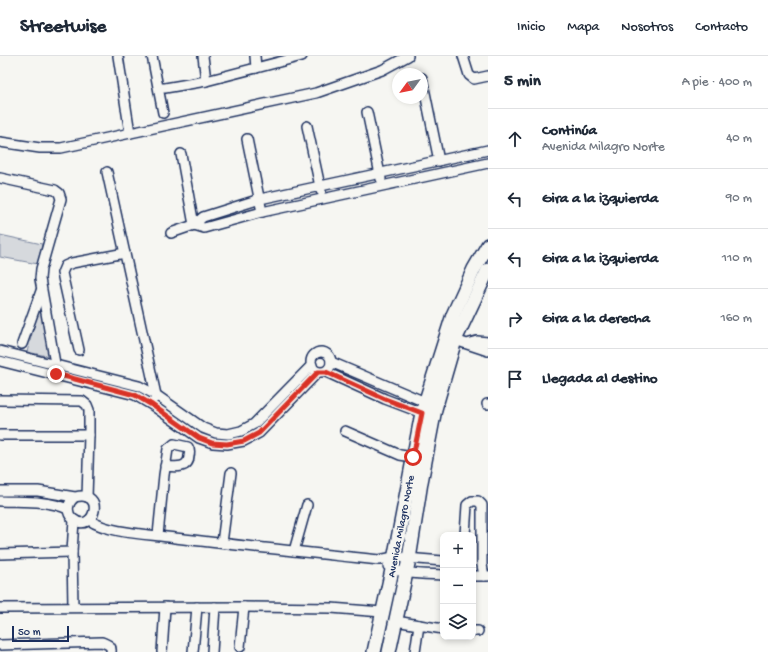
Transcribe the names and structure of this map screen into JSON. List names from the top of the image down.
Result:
{
  "streets": {
    "main road": ["Avenida Milagro Norte"]
  },
  "scale_bar": "50 m",
  "north": "bottom left",
  "page": {
    "header": "Streetwise",
    "nav": [
      "Inicio",
      "Mapa",
      "Nosotros",
      "Contacto"
    ],
    "heading": ["5 min", "A pie · 400 m"],
    "list": [
      ["Continúa", "Avenida Milagro Norte", "40 m"],
      ["Gira a la izquierda", "90 m"],
      ["Gira a la izquierda", "110 m"],
      ["Gira a la derecha", "160 m"],
      "Llegada al destino"
    ],
    "map_buttons": ["+", "−"],
    "scale": "50 m"
  }
}
